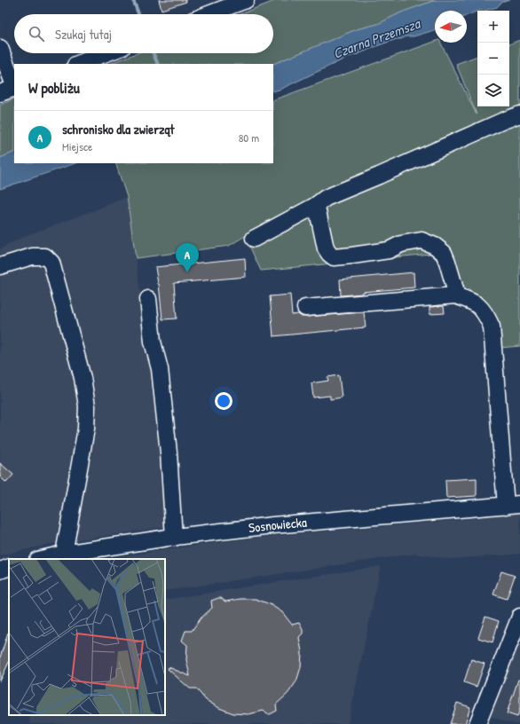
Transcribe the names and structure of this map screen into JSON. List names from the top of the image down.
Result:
{
  "streets": {
    "street": ["Sosnowiecka"]
  },
  "water": ["Czarna Przemsza"],
  "north": "left",
  "page": {
    "map_buttons": ["+", "−"],
    "search": "Szukaj tutaj",
    "heading": "W pobliżu",
    "list": [
      {
        "mark": "A",
        "name": "schronisko dla zwierząt",
        "note": "Miejsce",
        "value": "80 m"
      }
    ],
    "pins": "A"
  }
}
